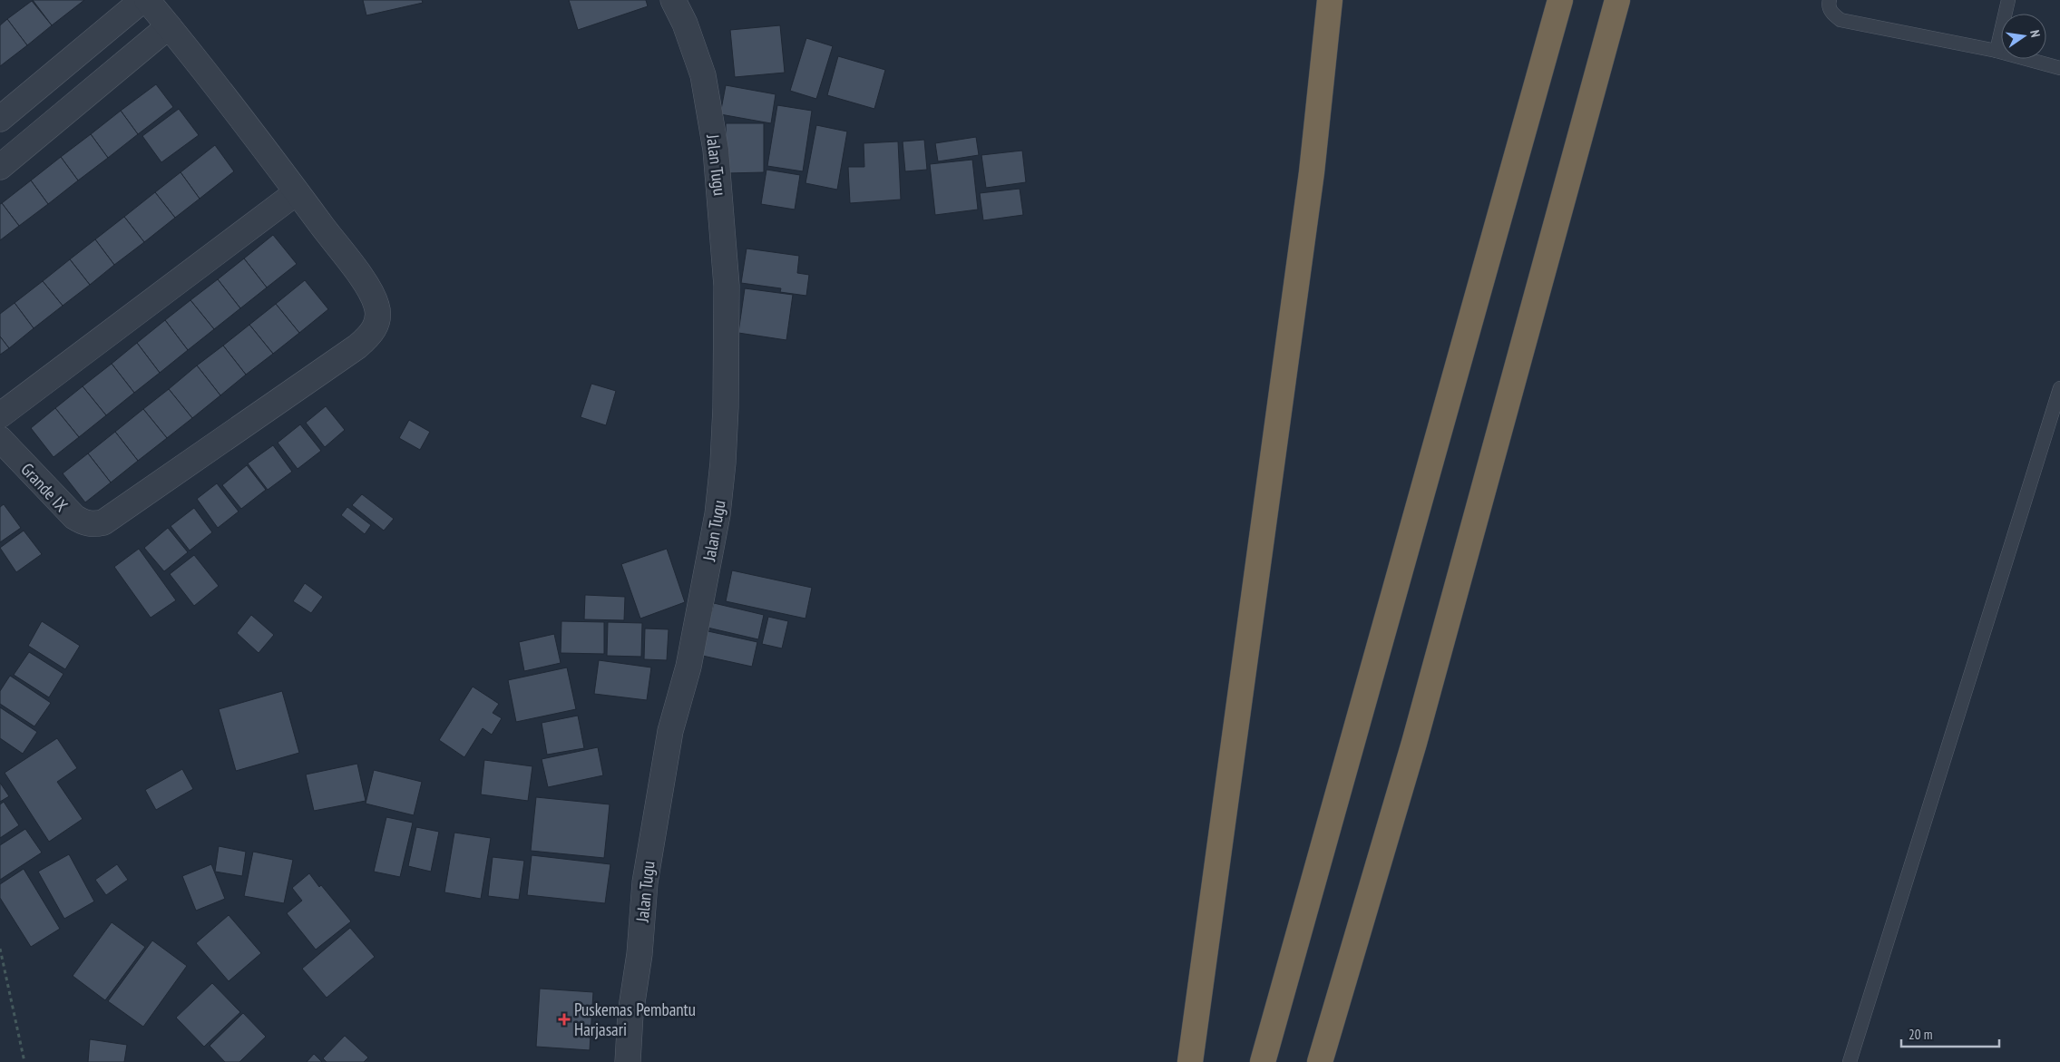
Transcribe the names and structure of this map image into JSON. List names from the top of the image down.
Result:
{
  "streets": {
    "street": ["Jalan Tugu", "Grande IX"]
  },
  "places": {
    "health": ["Puskemas Pembantu Harjasari"]
  },
  "scale_bar": "20 m",
  "north": "right"
}
